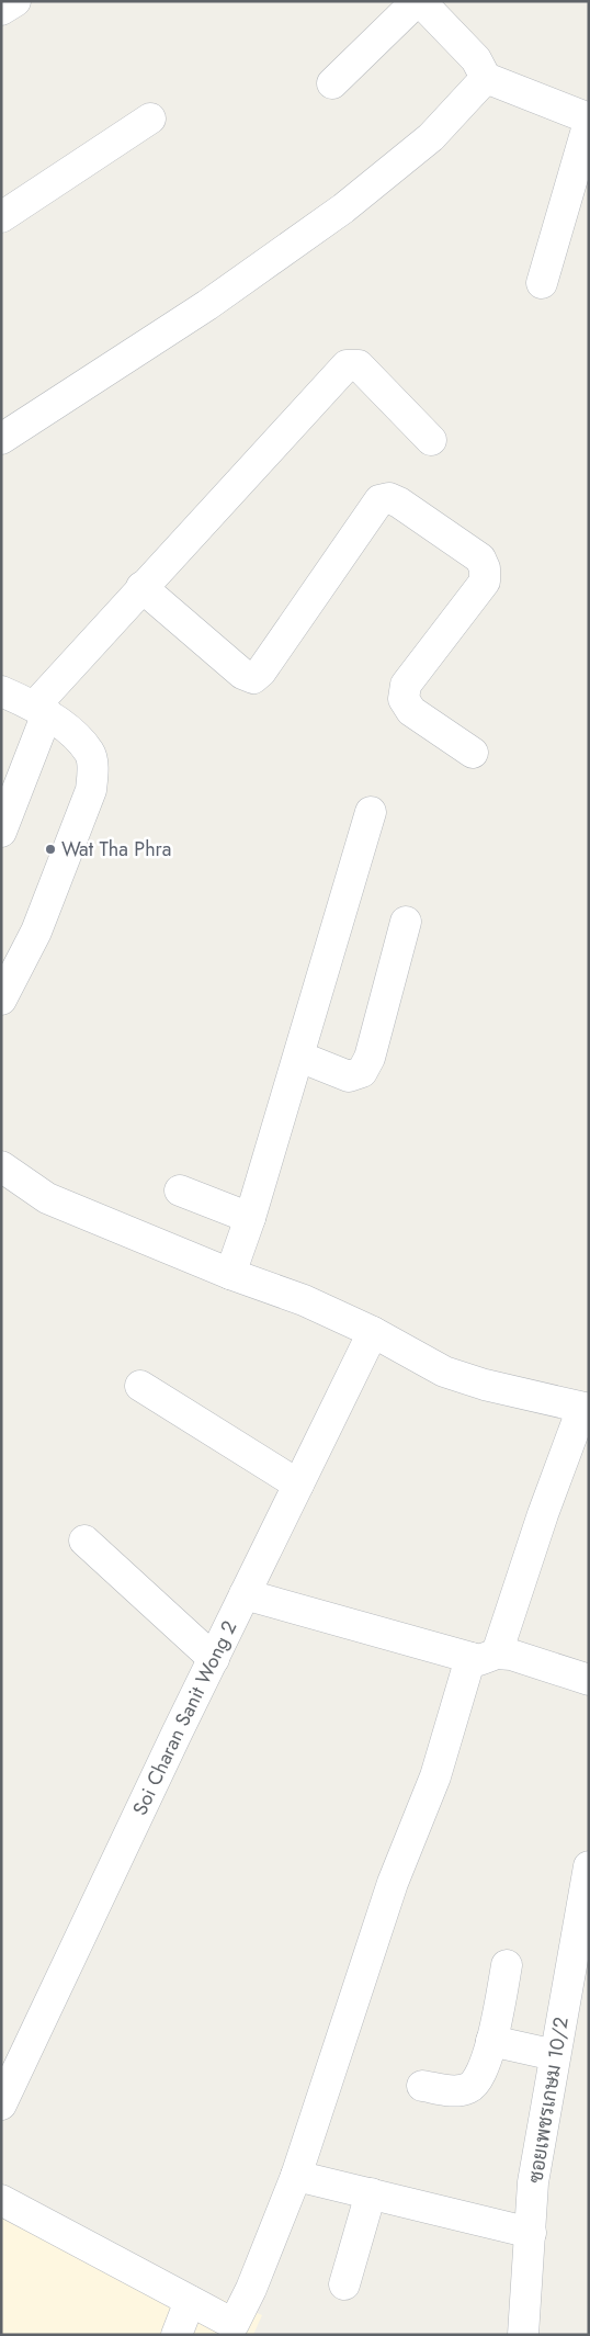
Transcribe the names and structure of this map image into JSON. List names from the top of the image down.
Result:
{
  "streets": {
    "street": ["Soi Charan Sanit Wong 2", "ซอยเพชรเกษม 10/2"]
  },
  "places": ["Wat Tha Phra"]
}
